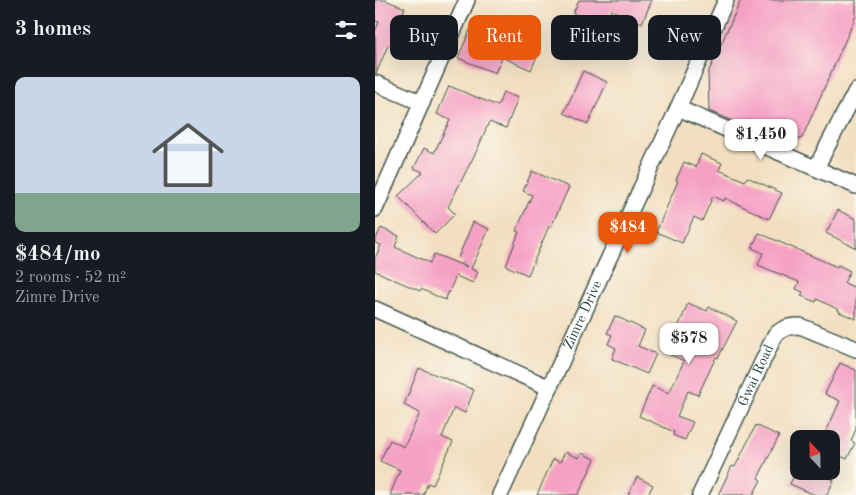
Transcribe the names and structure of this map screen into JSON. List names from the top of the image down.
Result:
{
  "streets": {
    "street": ["Zimre Drive", "Gwai Road"]
  },
  "north": "top",
  "page": {
    "heading": "3 homes",
    "chip": [
      "Buy",
      "Rent",
      "Filters",
      "New"
    ],
    "list": [
      {
        "name": "$484/mo",
        "note": "2 rooms · 52 m² · Zimre Drive"
      }
    ],
    "price": ["$1,450", "$484", "$578"]
  }
}
